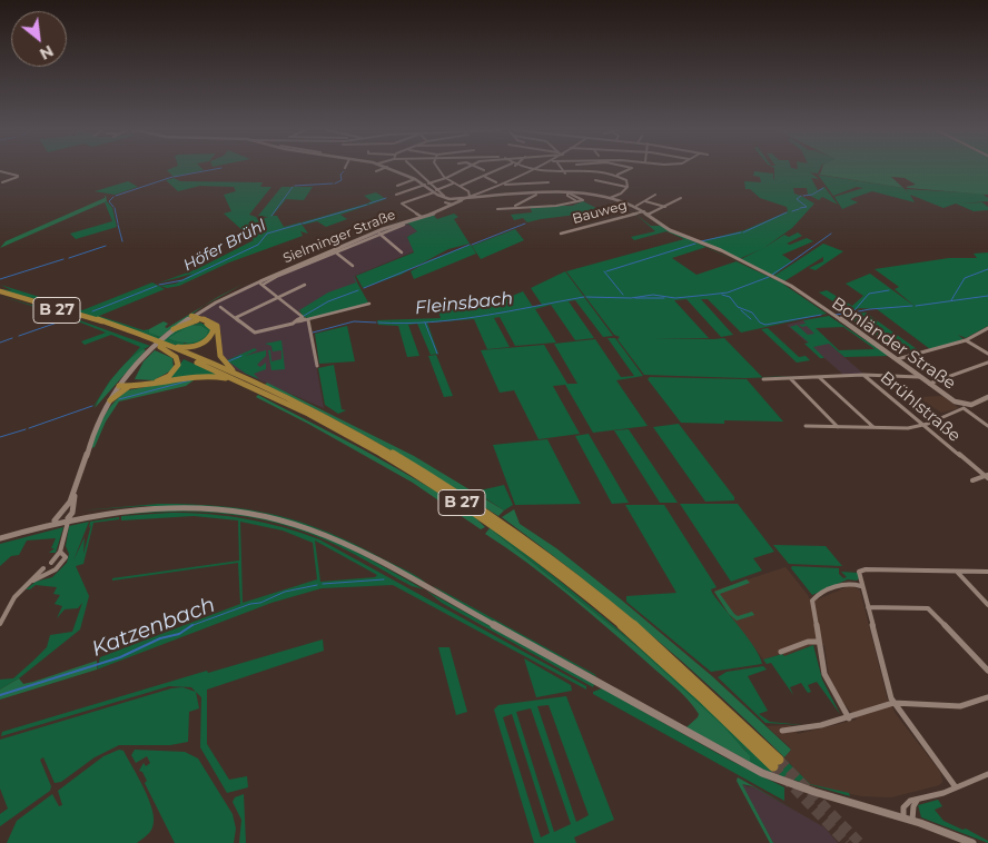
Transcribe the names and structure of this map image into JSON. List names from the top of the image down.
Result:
{
  "streets": {
    "highway": ["B 27"],
    "street": [
      "Bauweg",
      "Sielminger Straße",
      "Bonländer Straße",
      "Brühlstraße"
    ]
  },
  "crossings": [
    ["Bauweg", "Bonländer Straße"],
    ["Sielminger Straße", "Bonländer Straße"]
  ],
  "water": ["Höfer Brühl", "Fleinsbach", "Katzenbach"],
  "north": "bottom right"
}
